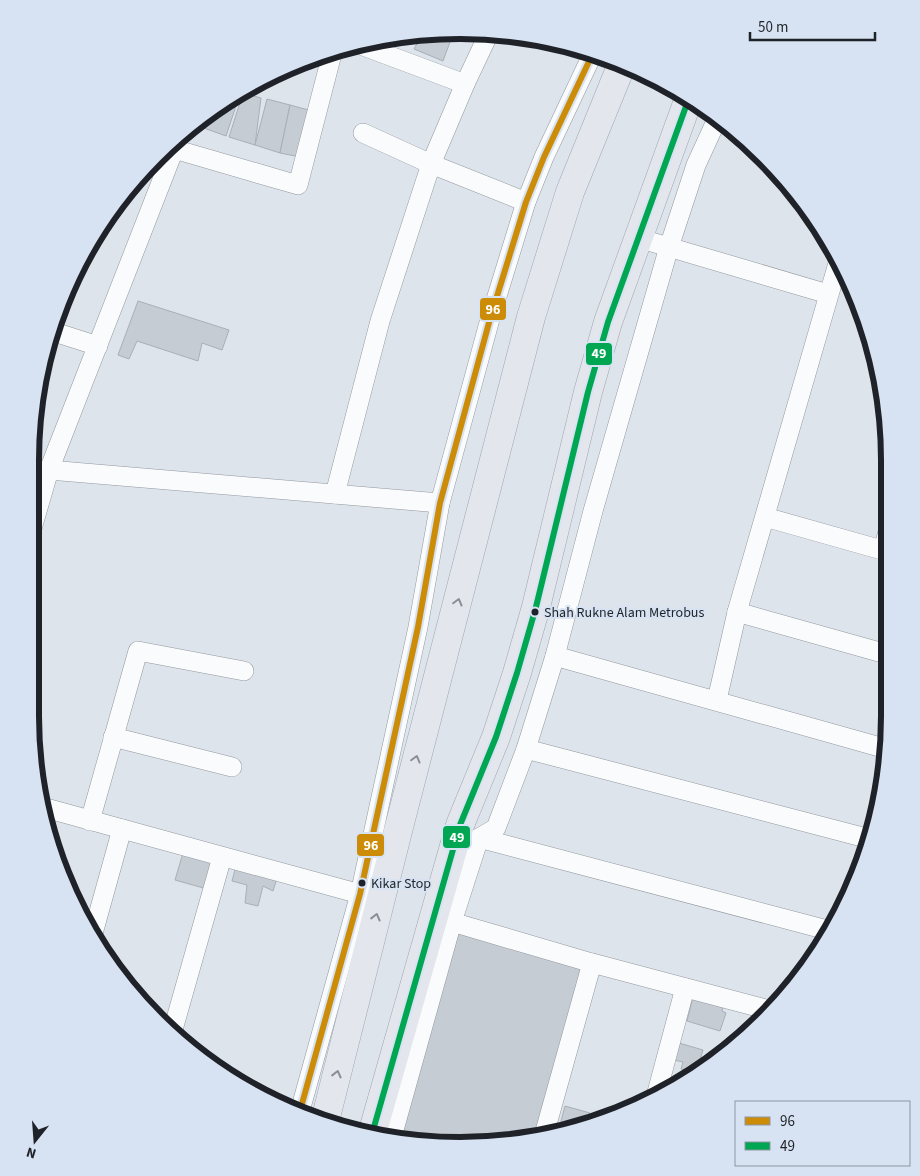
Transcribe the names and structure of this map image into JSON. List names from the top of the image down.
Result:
{
  "places": ["Shah Rukne Alam Metrobus", "Kikar Stop"],
  "lines": ["transit line 96", "transit line 49"],
  "legend": ["96", "49"],
  "scale_bar": "50 m",
  "north": "bottom"
}
